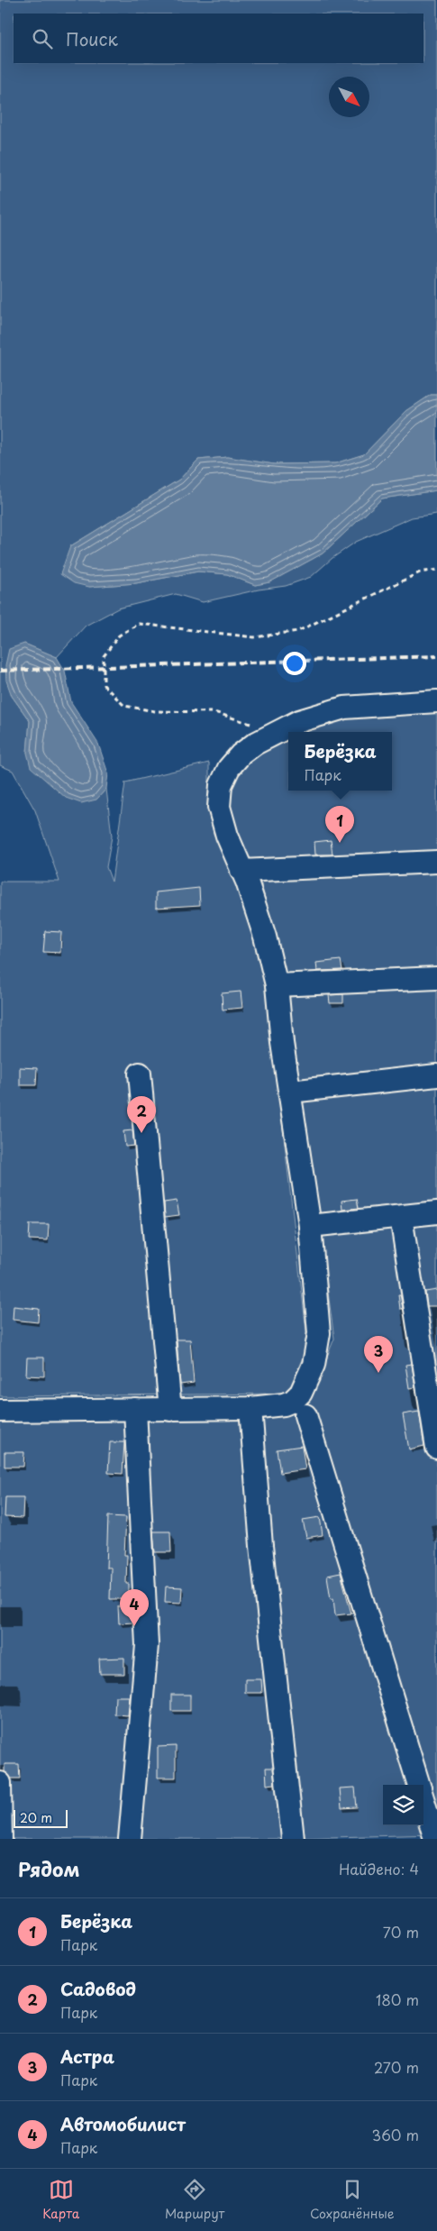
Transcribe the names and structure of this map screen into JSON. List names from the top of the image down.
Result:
{
  "scale_bar": "20 m",
  "north": "bottom right",
  "page": {
    "search": "Поиск",
    "popup": ["Берёзка", "Парк"],
    "pins": [
      "1",
      "2",
      "3",
      "4"
    ],
    "scale": "20 m",
    "heading": ["Рядом", "Найдено: 4"],
    "list": [
      {
        "mark": "1",
        "name": "Берёзка",
        "note": "Парк",
        "value": "70 m"
      },
      {
        "mark": "2",
        "name": "Садовод",
        "note": "Парк",
        "value": "180 m"
      },
      {
        "mark": "3",
        "name": "Астра",
        "note": "Парк",
        "value": "270 m"
      },
      {
        "mark": "4",
        "name": "Автомобилист",
        "note": "Парк",
        "value": "360 m"
      }
    ],
    "nav": ["Карта", "Маршрут", "Сохранённые"]
  }
}
